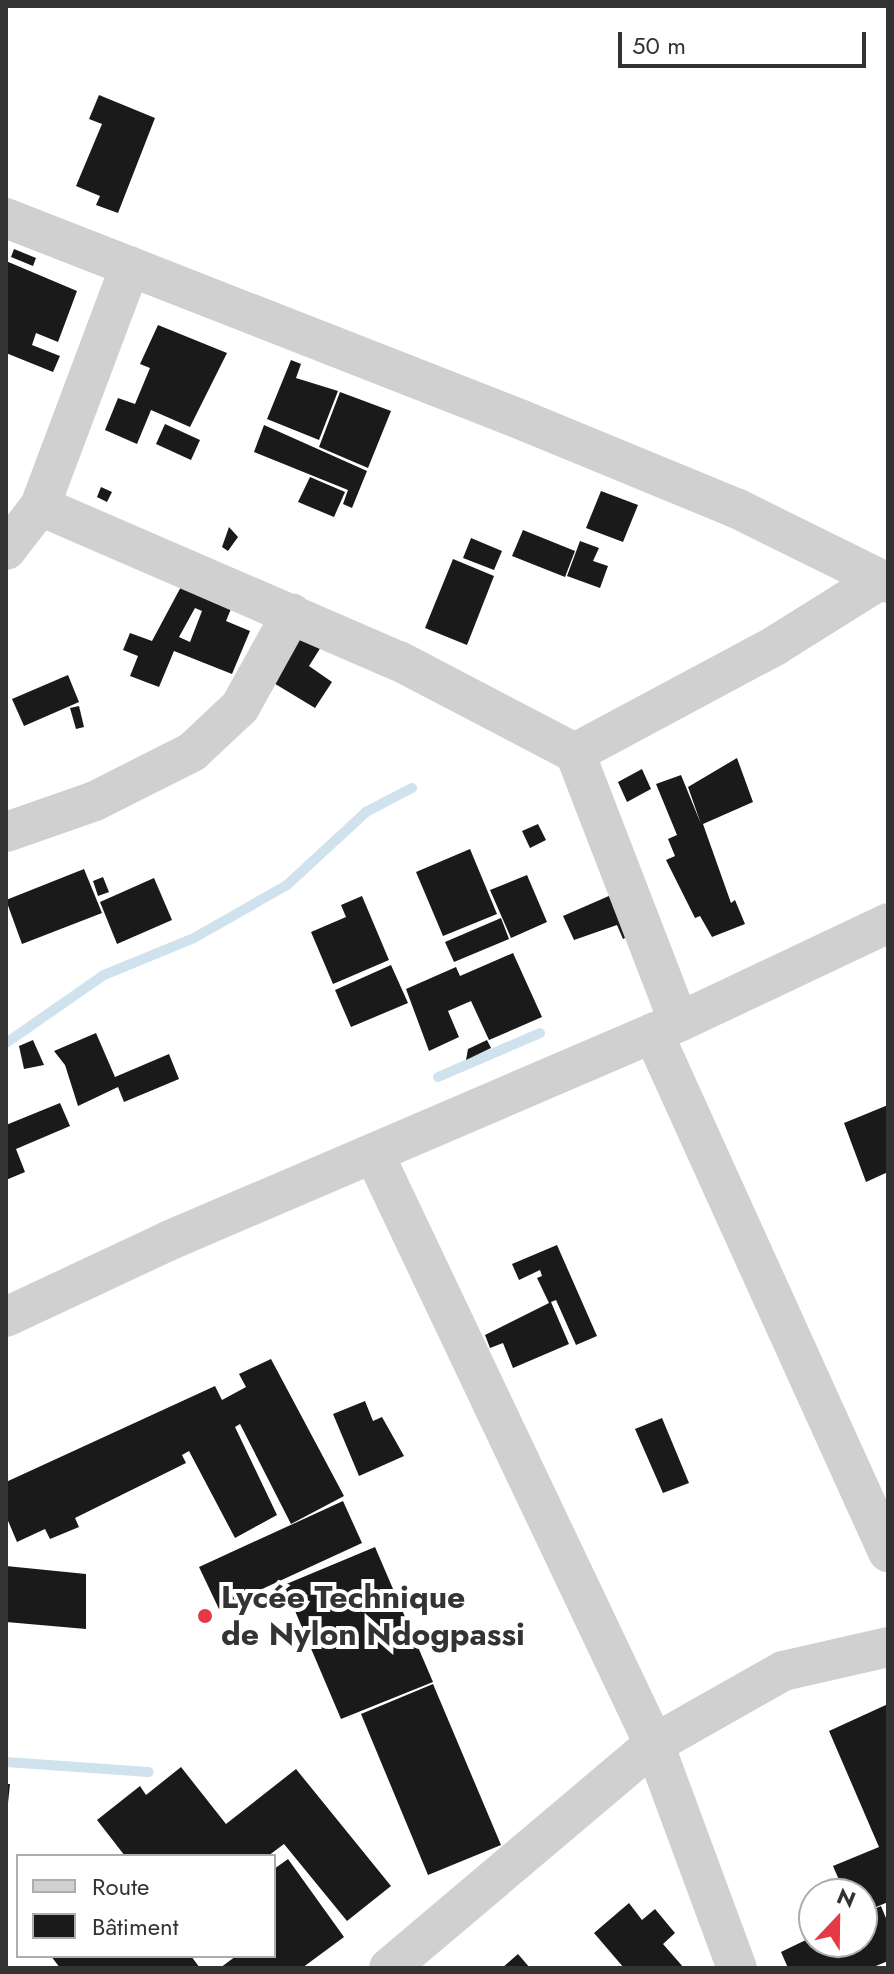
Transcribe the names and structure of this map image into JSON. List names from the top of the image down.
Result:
{
  "places": ["Lycée Technique de Nylon Ndogpassi"],
  "legend": ["Route", "Bâtiment"],
  "scale_bar": "50 m",
  "north": "top"
}
